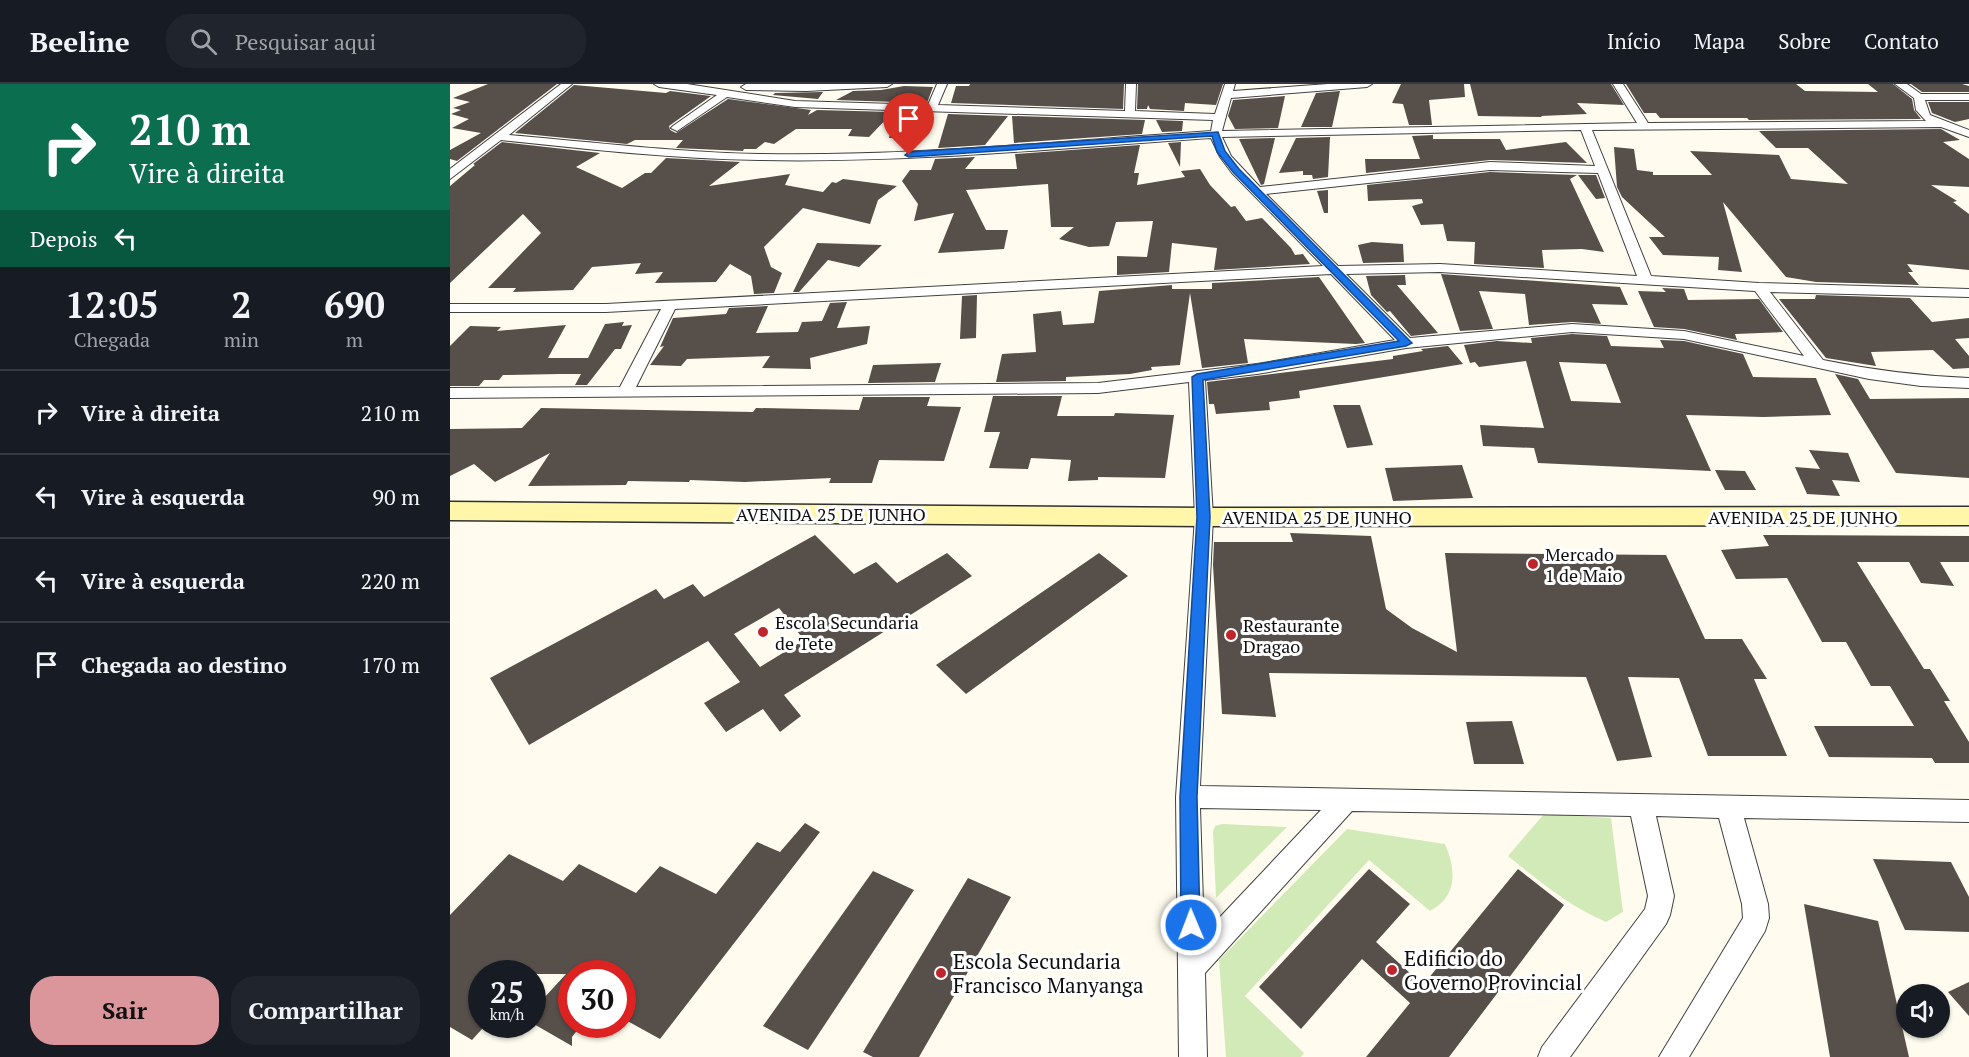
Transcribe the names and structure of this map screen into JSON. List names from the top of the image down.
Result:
{
  "streets": {
    "street": ["AVENIDA 25 DE JUNHO"]
  },
  "places": [
    "Mercado 1 de Maio",
    "Escola Secundaria de Tete",
    "Restaurante Dragao",
    "Edificio do Governo Provincial",
    "Escola Secundaria Francisco Manyanga"
  ],
  "page": {
    "header": "Beeline",
    "search": "Pesquisar aqui",
    "nav": [
      "Início",
      "Mapa",
      "Sobre",
      "Contato"
    ],
    "turn": ["210 m", "Vire à direita"],
    "then": "Depois",
    "eta": [
      "12:05",
      "Chegada",
      "2",
      "min",
      "690",
      "m"
    ],
    "list": [
      {
        "name": "Vire à direita",
        "value": "210 m"
      },
      {
        "name": "Vire à esquerda",
        "value": "90 m"
      },
      {
        "name": "Vire à esquerda",
        "value": "220 m"
      },
      {
        "name": "Chegada ao destino",
        "value": "170 m"
      }
    ],
    "speed": "25 km/h",
    "limit": "30",
    "buttons": ["Sair", "Compartilhar"]
  }
}
